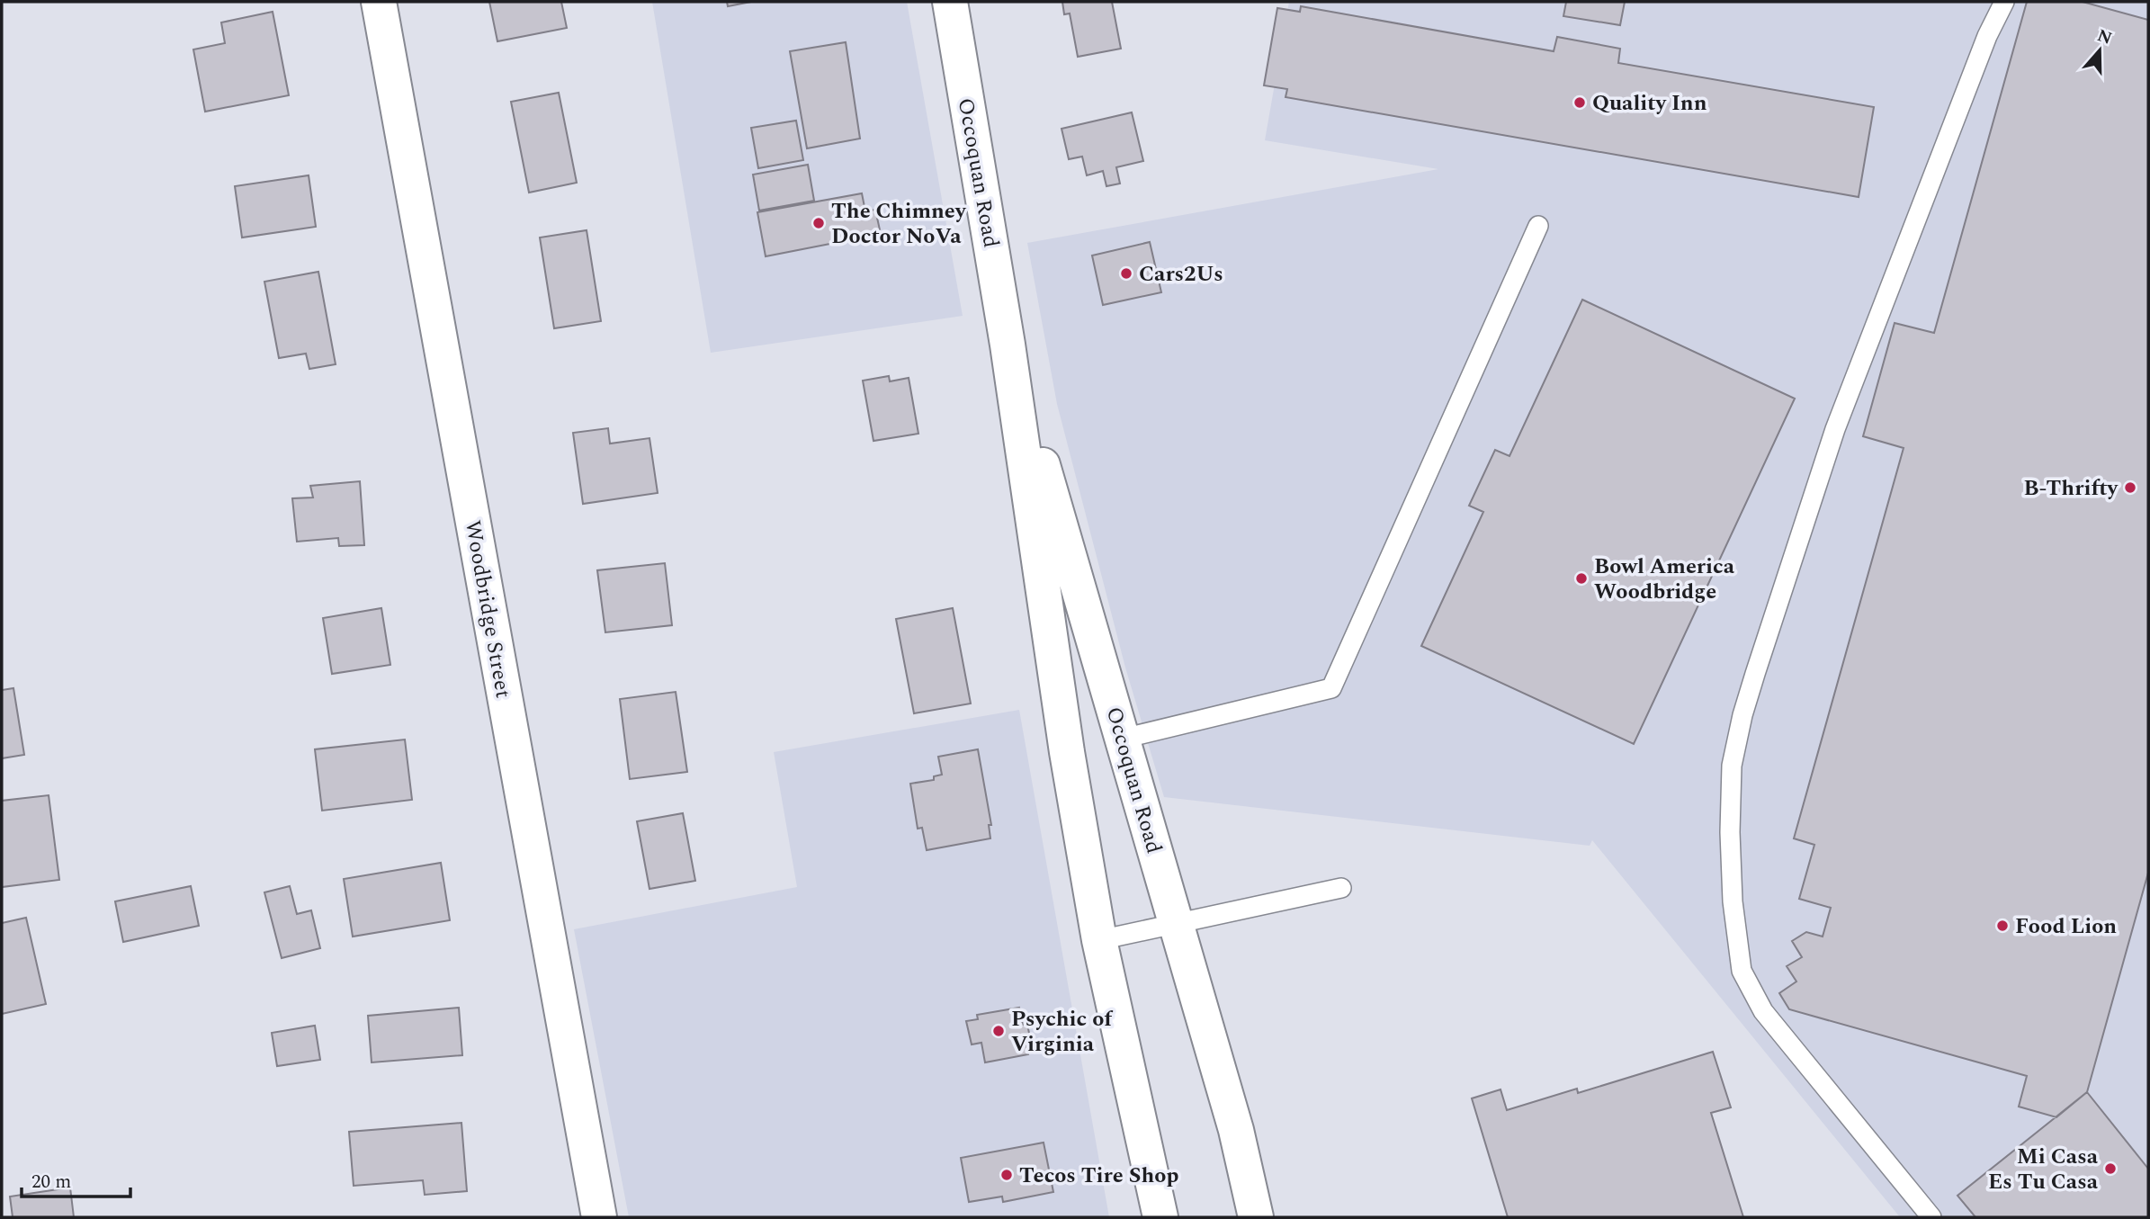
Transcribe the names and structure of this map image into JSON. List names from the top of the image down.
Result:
{
  "streets": {
    "main road": ["Occoquan Road", "Woodbridge Street"]
  },
  "places": [
    "Quality Inn",
    "The Chimney Doctor NoVa",
    "Cars2Us",
    "B-Thrifty",
    "Bowl America Woodbridge",
    "Food Lion",
    "Psychic of Virginia",
    "Mi Casa Es Tu Casa",
    "Tecos Tire Shop"
  ],
  "scale_bar": "20 m",
  "north": "top"
}
